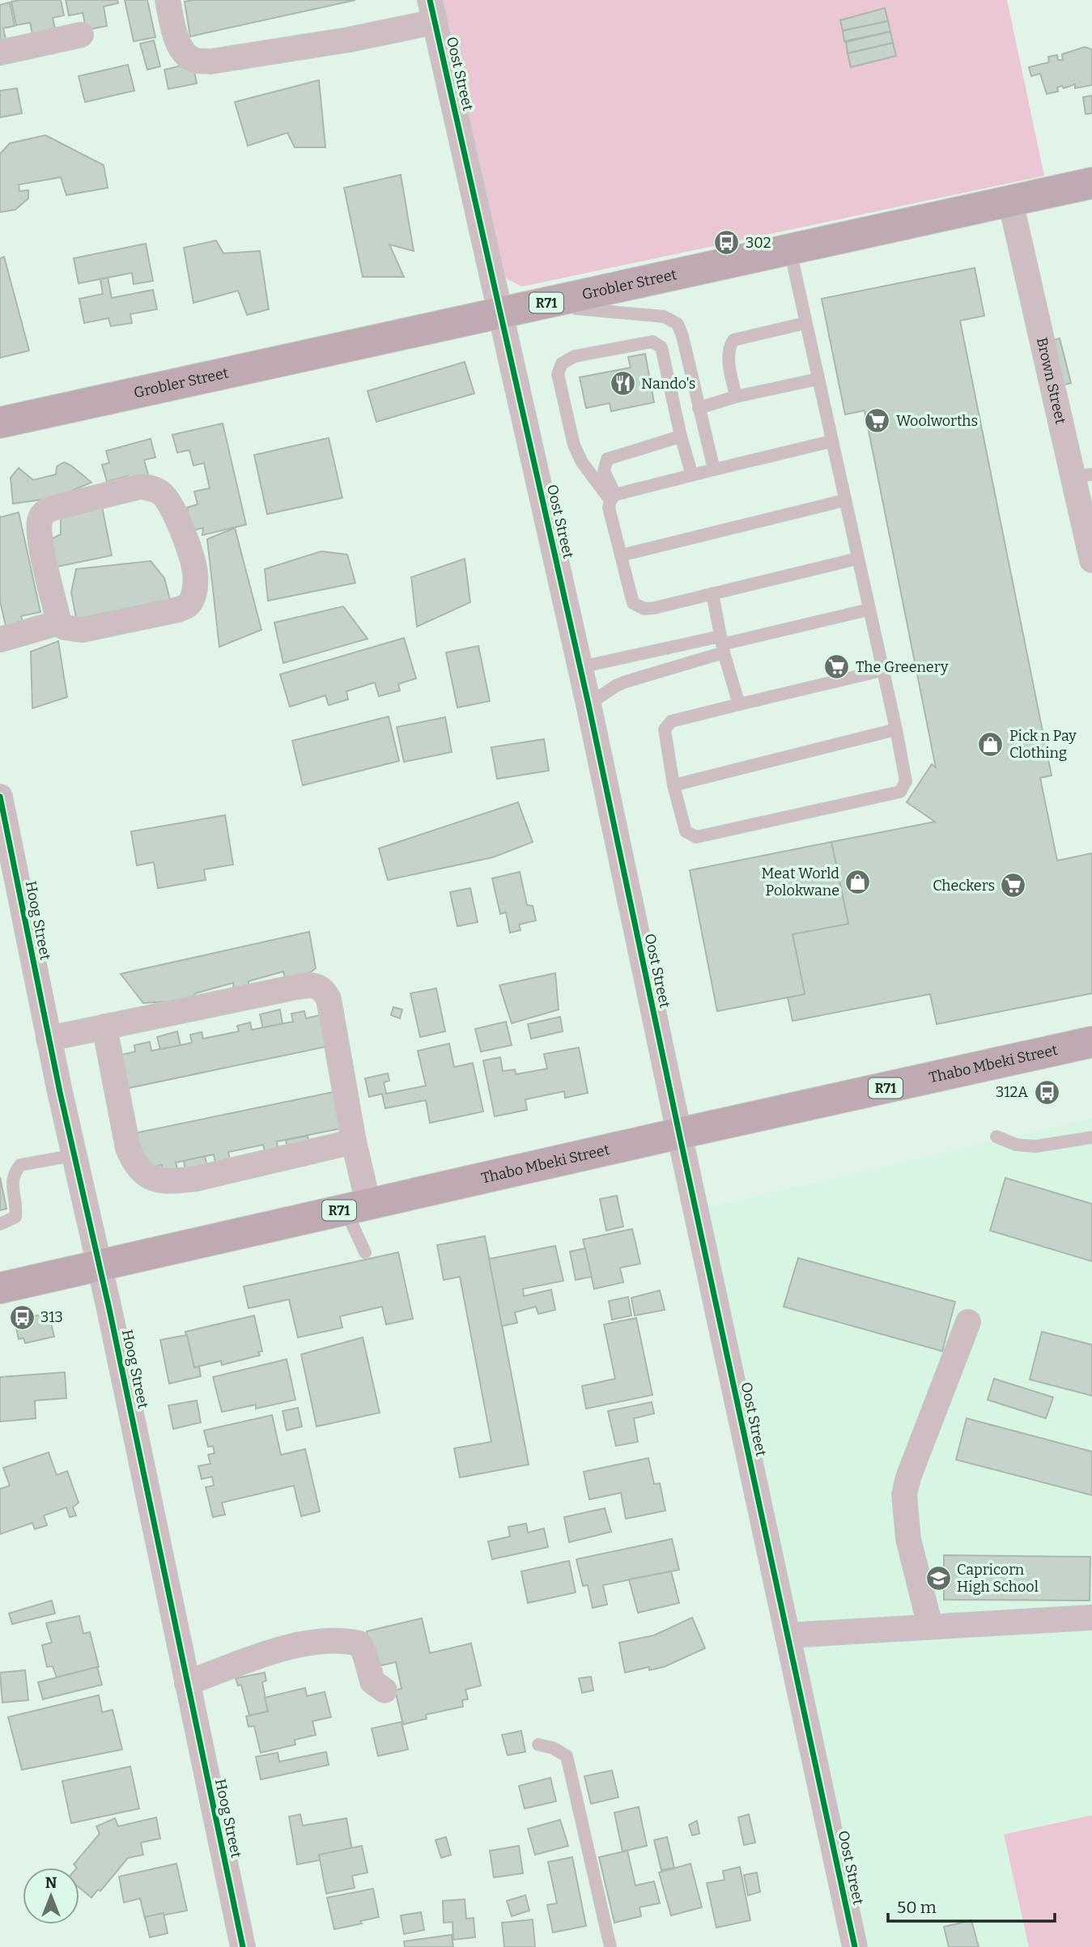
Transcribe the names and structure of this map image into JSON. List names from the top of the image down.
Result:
{
  "streets": {
    "main road": ["Grobler Street", "R71", "Thabo Mbeki Street"],
    "street": ["Oost Street", "Brown Street", "Hoog Street"]
  },
  "crossings": [
    ["Oost Street", "Grobler Street"],
    ["Oost Street", "Thabo Mbeki Street"],
    ["Grobler Street", "Brown Street"],
    ["Hoog Street", "Thabo Mbeki Street"]
  ],
  "places": {
    "bus stop": ["302", "312A", "313"],
    "restaurant": ["Nando's"],
    "supermarket": ["Woolworths", "The Greenery", "Checkers"],
    "shop": ["Pick n Pay Clothing", "Meat World Polokwane"],
    "school or university": ["Capricorn High School"]
  },
  "scale_bar": "50 m",
  "north": "top"
}
